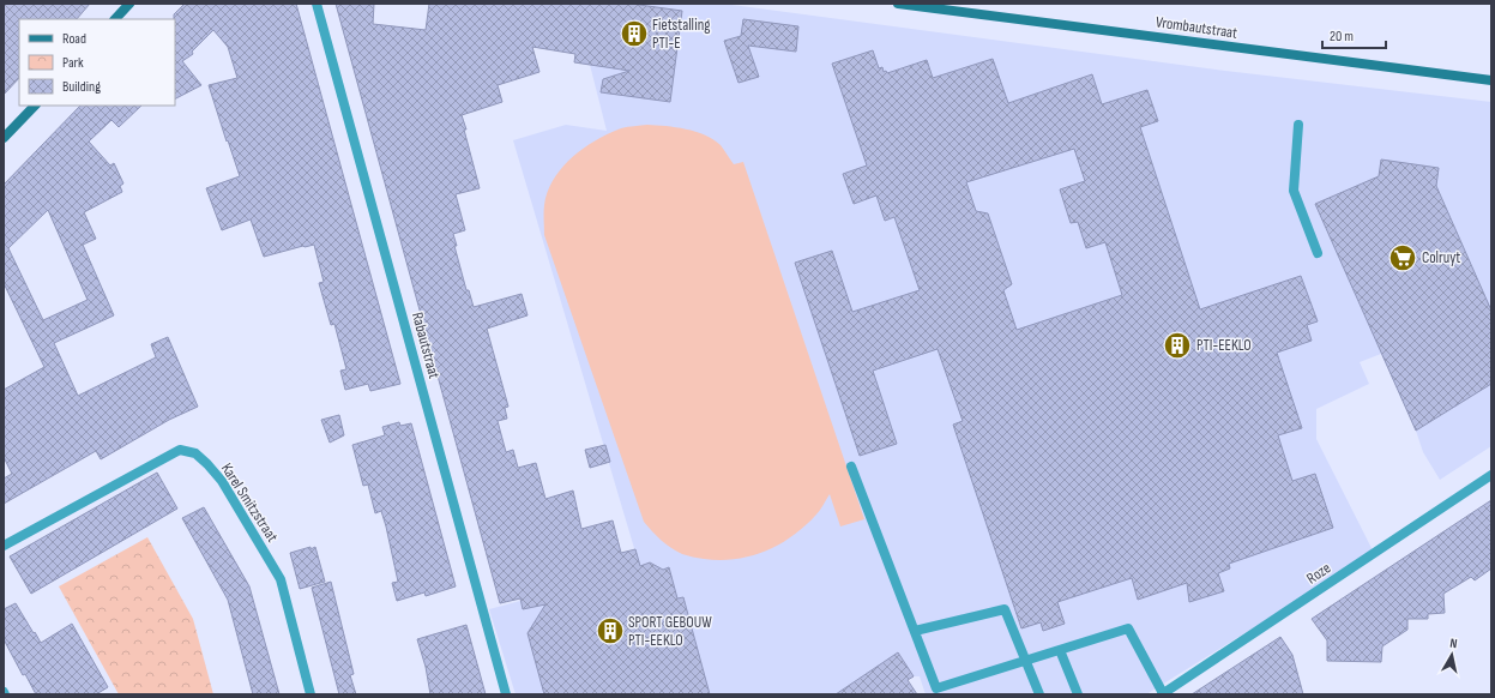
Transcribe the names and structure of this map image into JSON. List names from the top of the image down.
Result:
{
  "streets": {
    "street": [
      "Vrombautstraat",
      "Rabautstraat",
      "Karel Smitzstraat",
      "Roze"
    ]
  },
  "places": {
    "building": ["Fietstalling PTI-E", "PTI-EEKLO", "SPORT GEBOUW PTI-EEKLO"],
    "supermarket": ["Colruyt"]
  },
  "legend": ["Road", "Park", "Building"],
  "scale_bar": "20 m",
  "north": "top"
}
